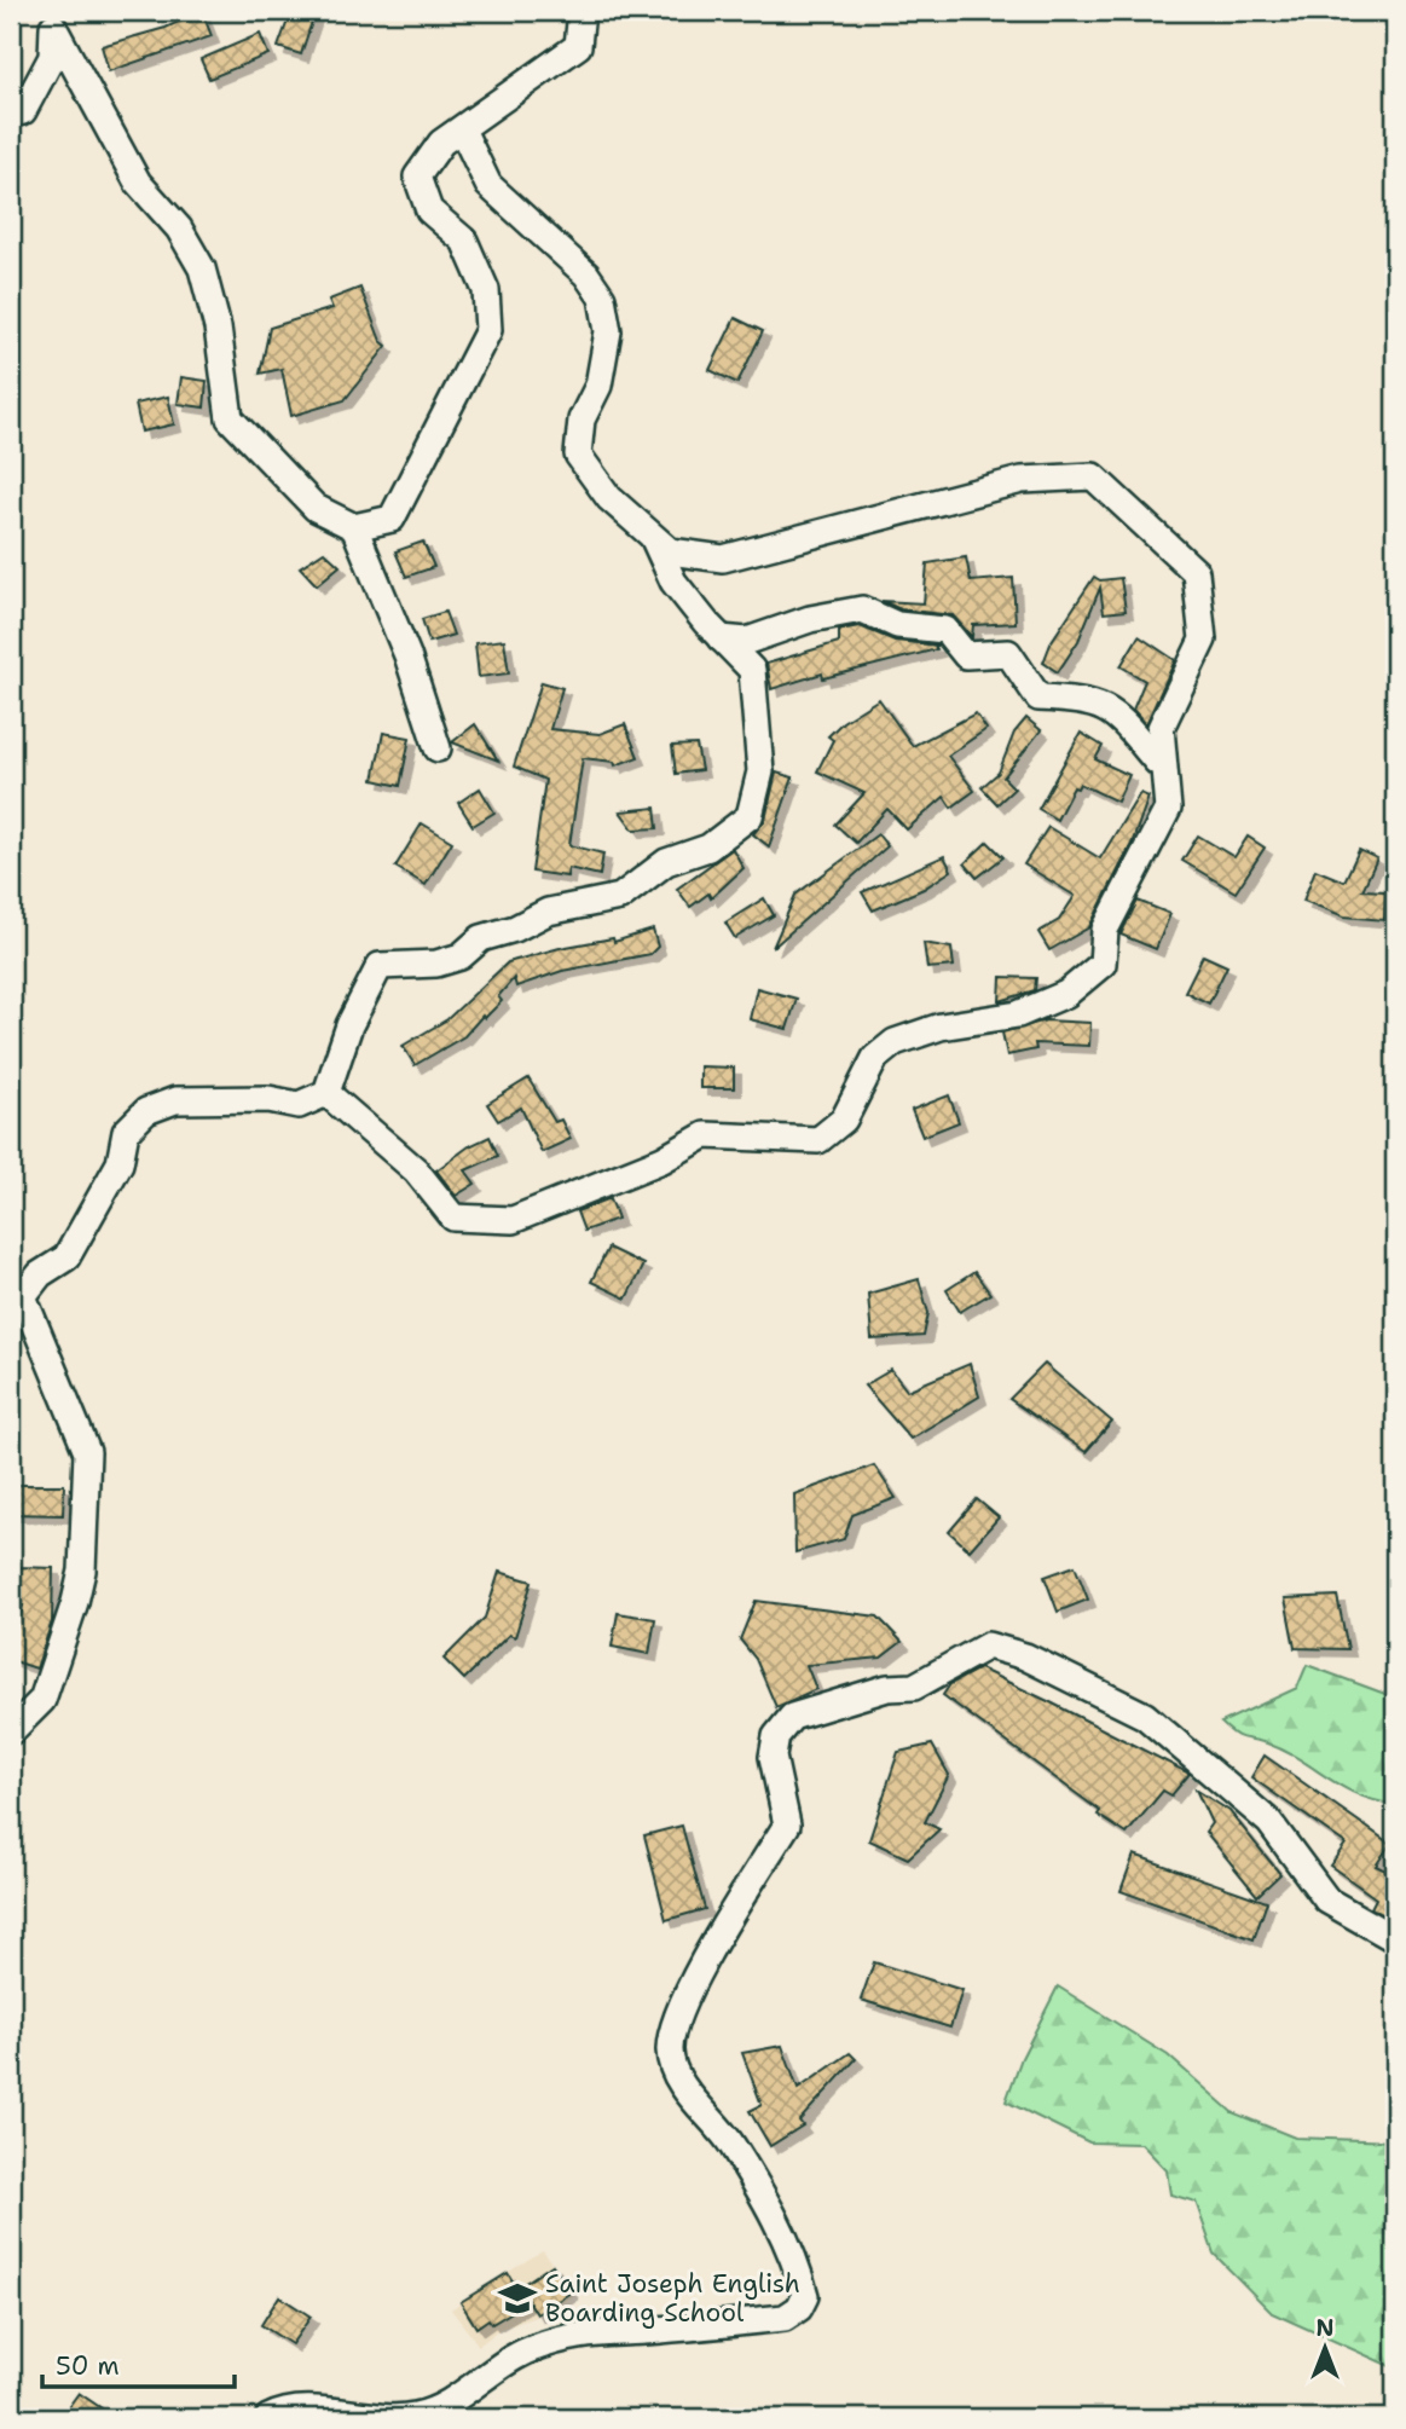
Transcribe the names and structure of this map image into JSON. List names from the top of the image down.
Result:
{
  "places": {
    "school or university": ["Saint Joseph English Boarding School"]
  },
  "scale_bar": "50 m",
  "north": "top"
}
